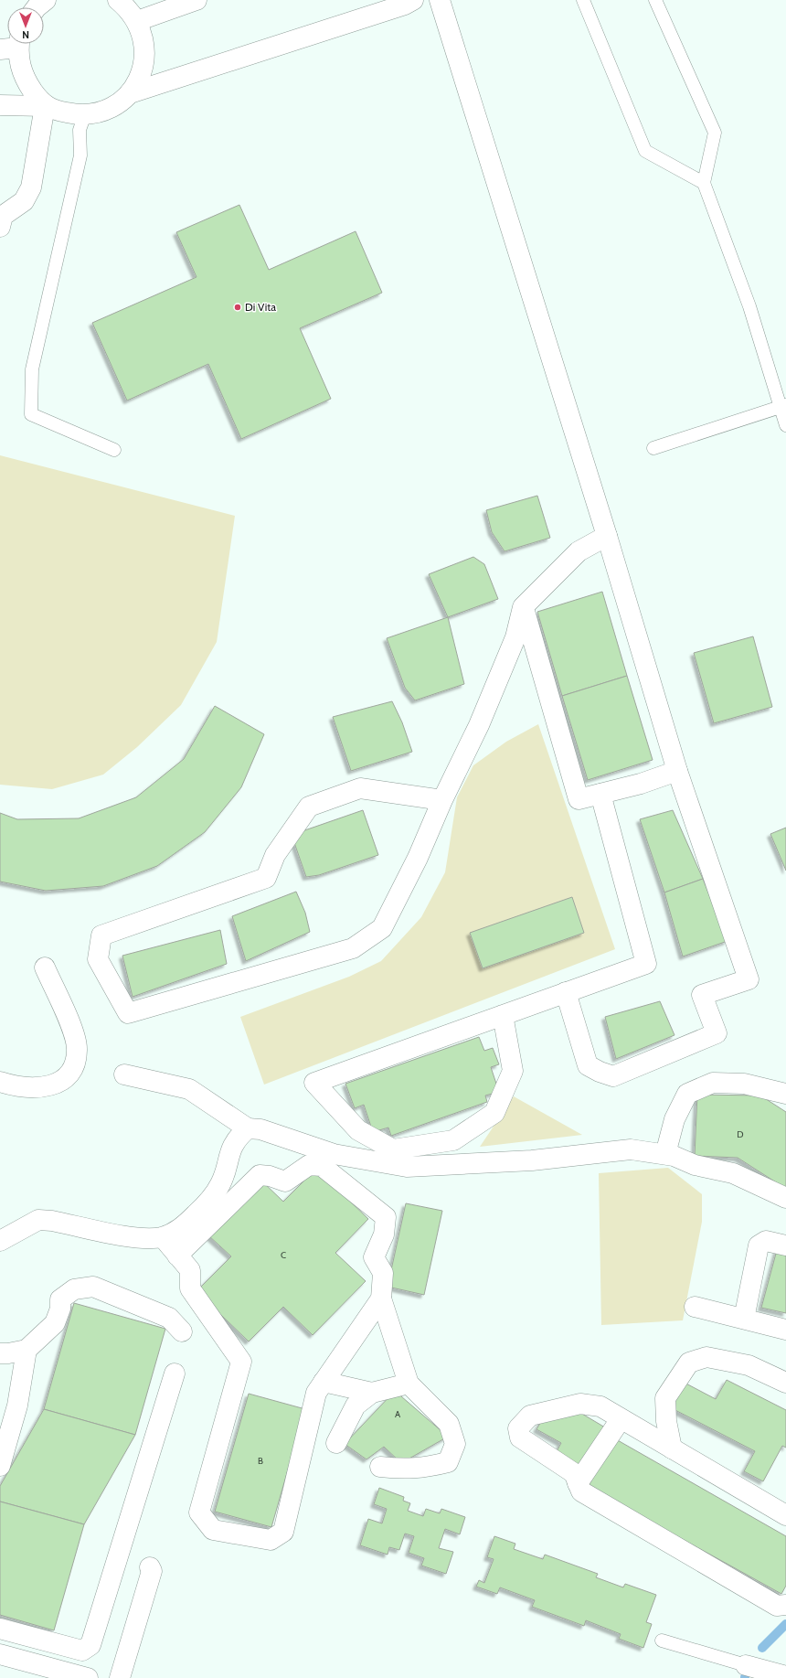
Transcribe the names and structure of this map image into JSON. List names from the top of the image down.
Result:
{
  "places": ["Di Vita"],
  "house_numbers": [
    "D",
    "C",
    "A",
    "B"
  ],
  "north": "bottom"
}
